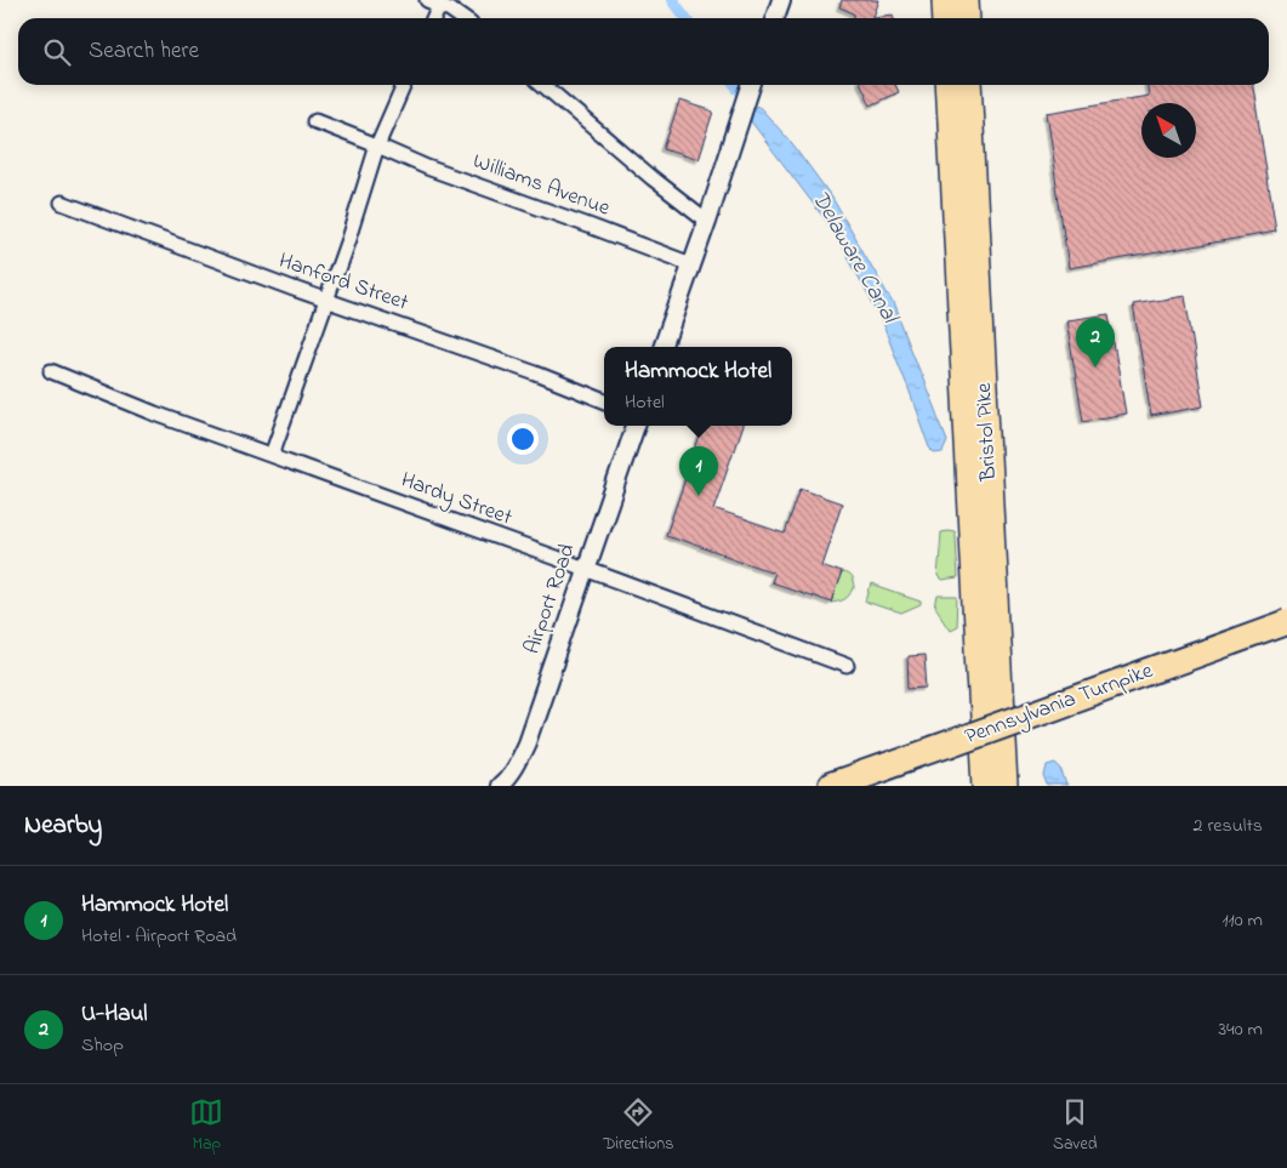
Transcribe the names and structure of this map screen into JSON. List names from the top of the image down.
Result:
{
  "streets": {
    "highway": ["Bristol Pike", "Pennsylvania Turnpike"],
    "street": [
      "Williams Avenue",
      "Hanford Street",
      "Hardy Street",
      "Airport Road"
    ]
  },
  "crossings": [
    ["Hardy Street", "Airport Road"]
  ],
  "water": ["Delaware Canal"],
  "north": "top left",
  "page": {
    "search": "Search here",
    "pins": ["2", "1"],
    "popup": ["Hammock Hotel", "Hotel"],
    "heading": ["Nearby", "2 results"],
    "list": [
      {
        "mark": "1",
        "name": "Hammock Hotel",
        "note": "Hotel · Airport Road",
        "value": "110 m"
      },
      {
        "mark": "2",
        "name": "U-Haul",
        "note": "Shop",
        "value": "340 m"
      }
    ],
    "nav": ["Map", "Directions", "Saved"]
  }
}
